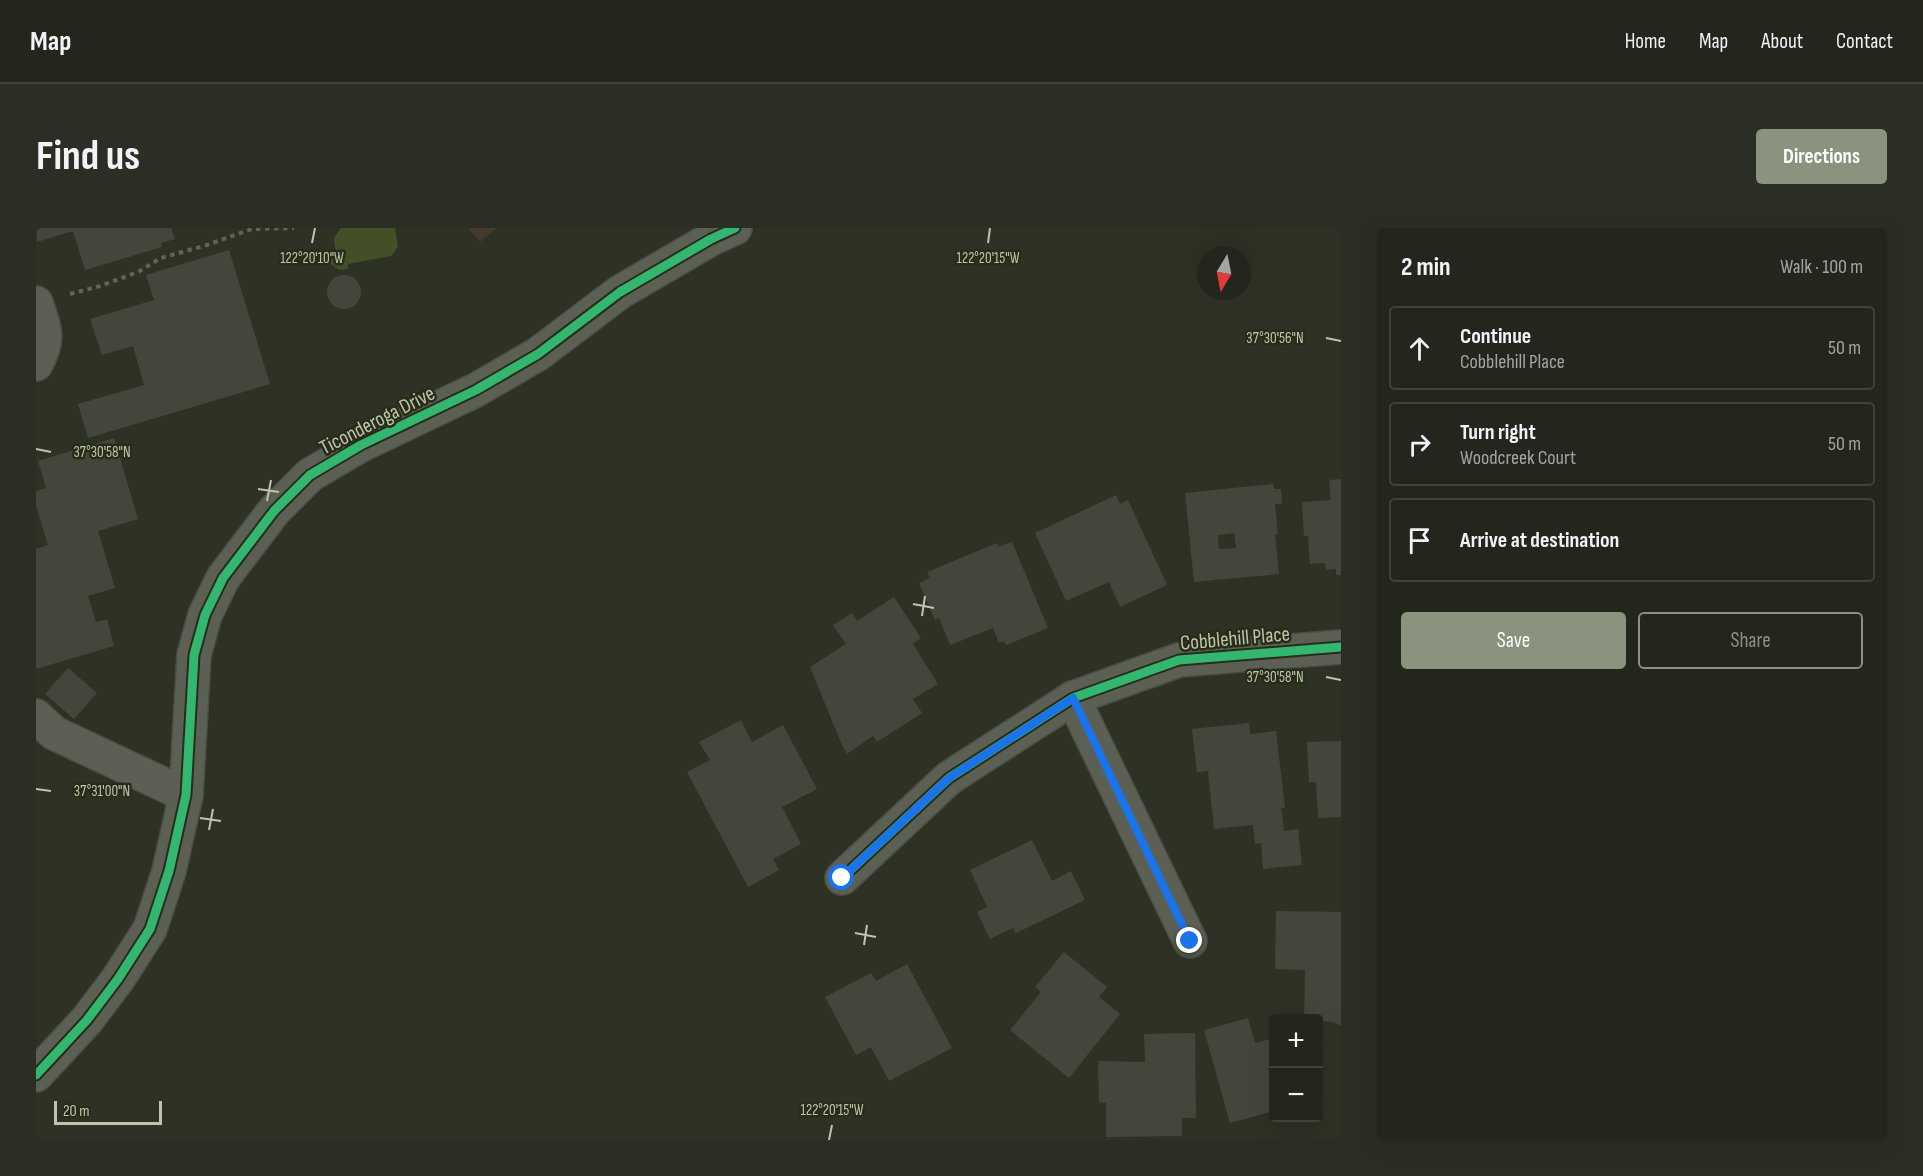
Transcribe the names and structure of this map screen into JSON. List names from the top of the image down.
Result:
{
  "streets": {
    "street": ["Ticonderoga Drive", "Cobblehill Place"]
  },
  "scale_bar": "20 m",
  "north": "bottom",
  "page": {
    "header": "Map",
    "nav": [
      "Home",
      "Map",
      "About",
      "Contact"
    ],
    "buttons": [
      "Directions",
      ["Save", "Share"]
    ],
    "title": "Find us",
    "heading": ["2 min", "Walk · 100 m"],
    "list": [
      ["Continue", "Cobblehill Place", "50 m"],
      ["Turn right", "Woodcreek Court", "50 m"],
      "Arrive at destination"
    ],
    "map_buttons": ["+", "−"],
    "scale": "20 m"
  },
  "coordinates": [
    "122°20'10\"W",
    "122°20'15\"W",
    "37°30'56\"N",
    "37°30'58\"N",
    "37°31'00\"N"
  ]
}
